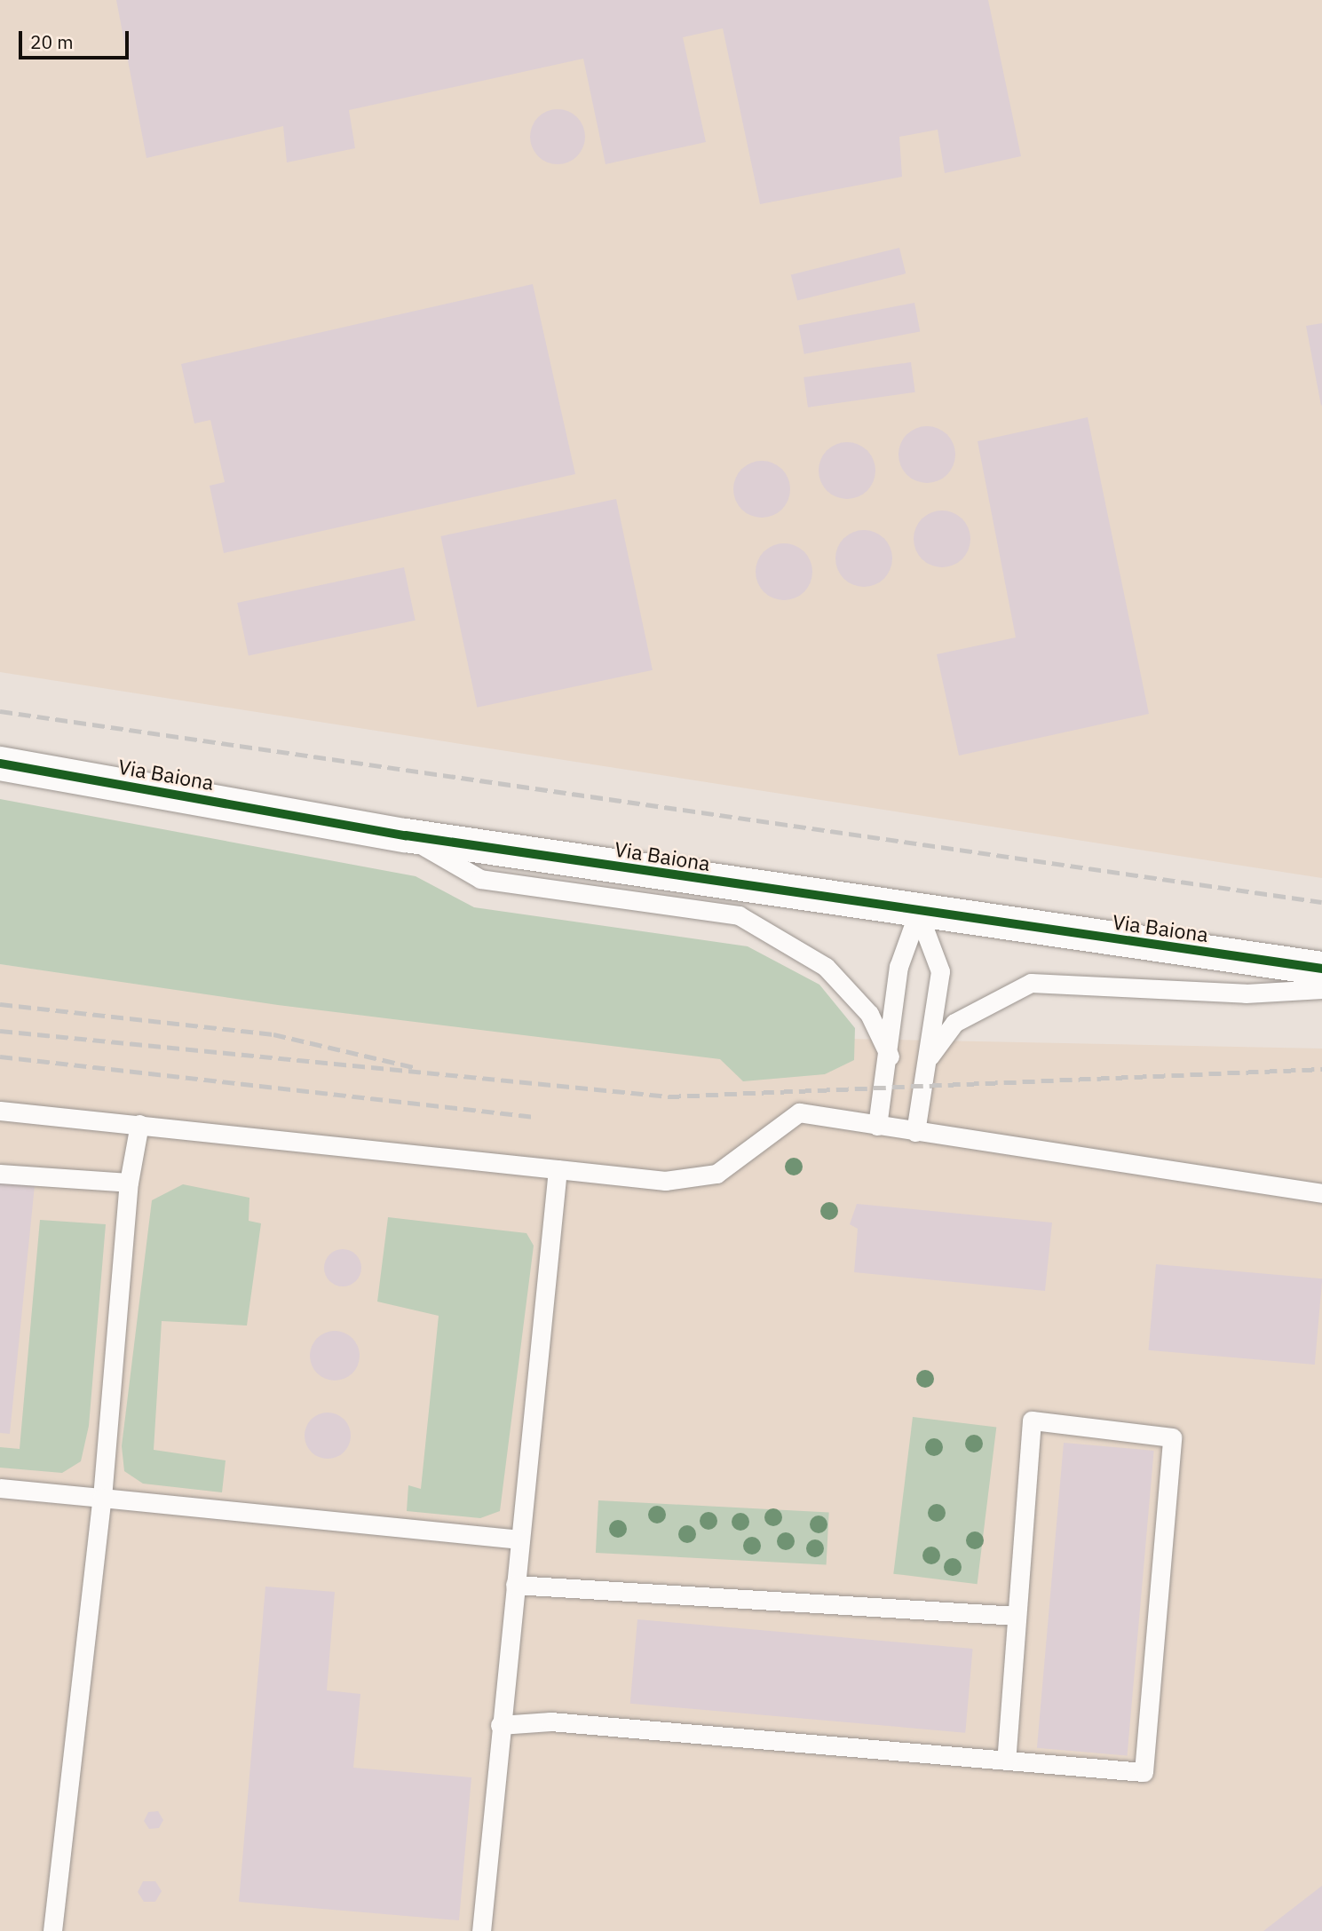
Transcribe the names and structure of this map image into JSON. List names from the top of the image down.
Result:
{
  "streets": {
    "street": ["Via Baiona"]
  },
  "scale_bar": "20 m"
}
